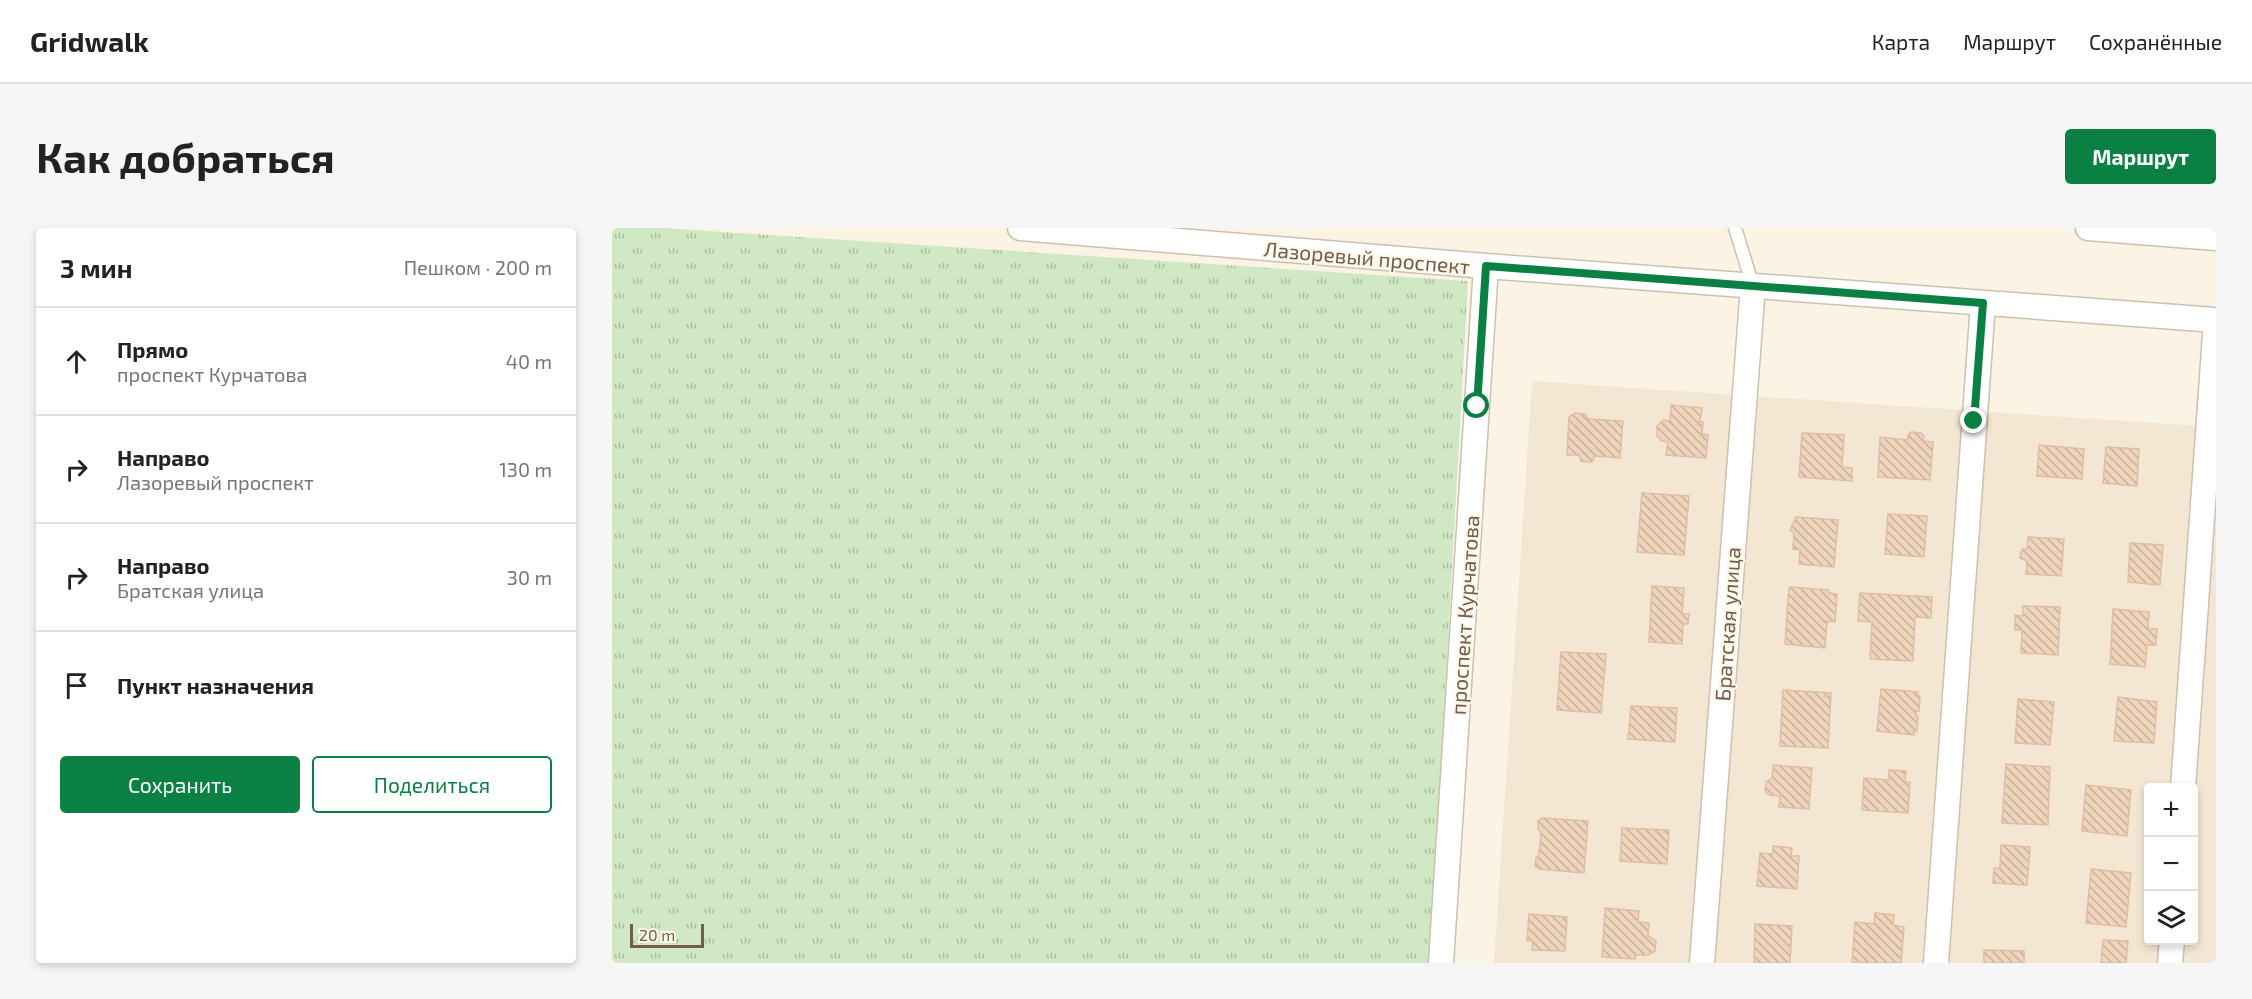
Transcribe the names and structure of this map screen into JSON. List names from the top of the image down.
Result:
{
  "streets": {
    "street": ["Лазоревый проспект", "проспект Курчатова", "Братская улица"]
  },
  "crossings": [
    ["Лазоревый проспект", "проспект Курчатова"],
    ["Лазоревый проспект", "Братская улица"]
  ],
  "scale_bar": "20 m",
  "page": {
    "header": "Gridwalk",
    "nav": ["Карта", "Маршрут", "Сохранённые"],
    "buttons": [
      "Маршрут",
      ["Сохранить", "Поделиться"]
    ],
    "title": "Как добраться",
    "heading": ["3 мин", "Пешком · 200 m"],
    "list": [
      ["Прямо", "проспект Курчатова", "40 m"],
      ["Направо", "Лазоревый проспект", "130 m"],
      ["Направо", "Братская улица", "30 m"],
      "Пункт назначения"
    ],
    "map_buttons": ["+", "−"],
    "scale": "20 m"
  }
}
